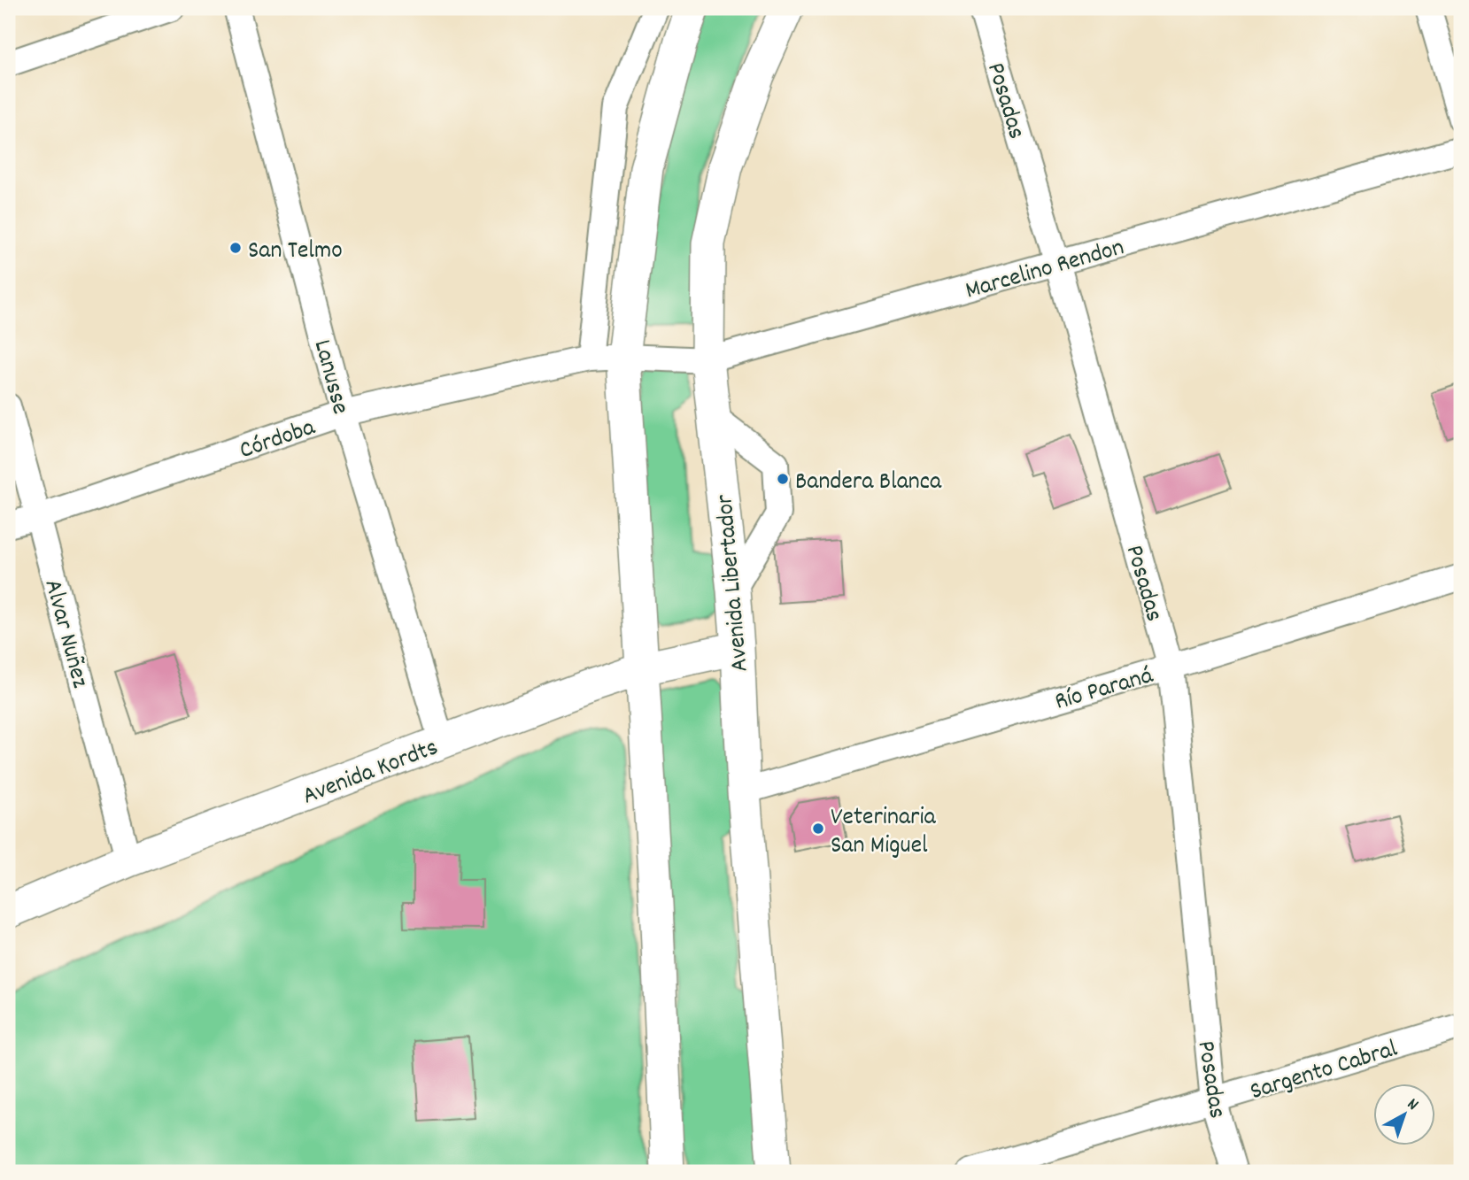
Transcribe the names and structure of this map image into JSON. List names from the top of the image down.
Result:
{
  "streets": {
    "main road": ["Avenida Libertador", "Avenida Kordts"],
    "street": [
      "Posadas",
      "Marcelino Rendon",
      "Lanusse",
      "Córdoba",
      "Alvar Nuñez",
      "Río Paraná",
      "Sargento Cabral"
    ]
  },
  "crossings": [
    ["Posadas", "Marcelino Rendon"],
    ["Posadas", "Río Paraná"],
    ["Posadas", "Sargento Cabral"],
    ["Marcelino Rendon", "Córdoba"],
    ["Marcelino Rendon", "Avenida Libertador"],
    ["Lanusse", "Córdoba"],
    ["Lanusse", "Avenida Kordts"],
    ["Córdoba", "Alvar Nuñez"],
    ["Avenida Libertador", "Río Paraná"],
    ["Avenida Libertador", "Avenida Kordts"],
    ["Alvar Nuñez", "Avenida Kordts"]
  ],
  "places": ["San Telmo", "Bandera Blanca", "Veterinaria San Miguel"],
  "north": "top right"
}
